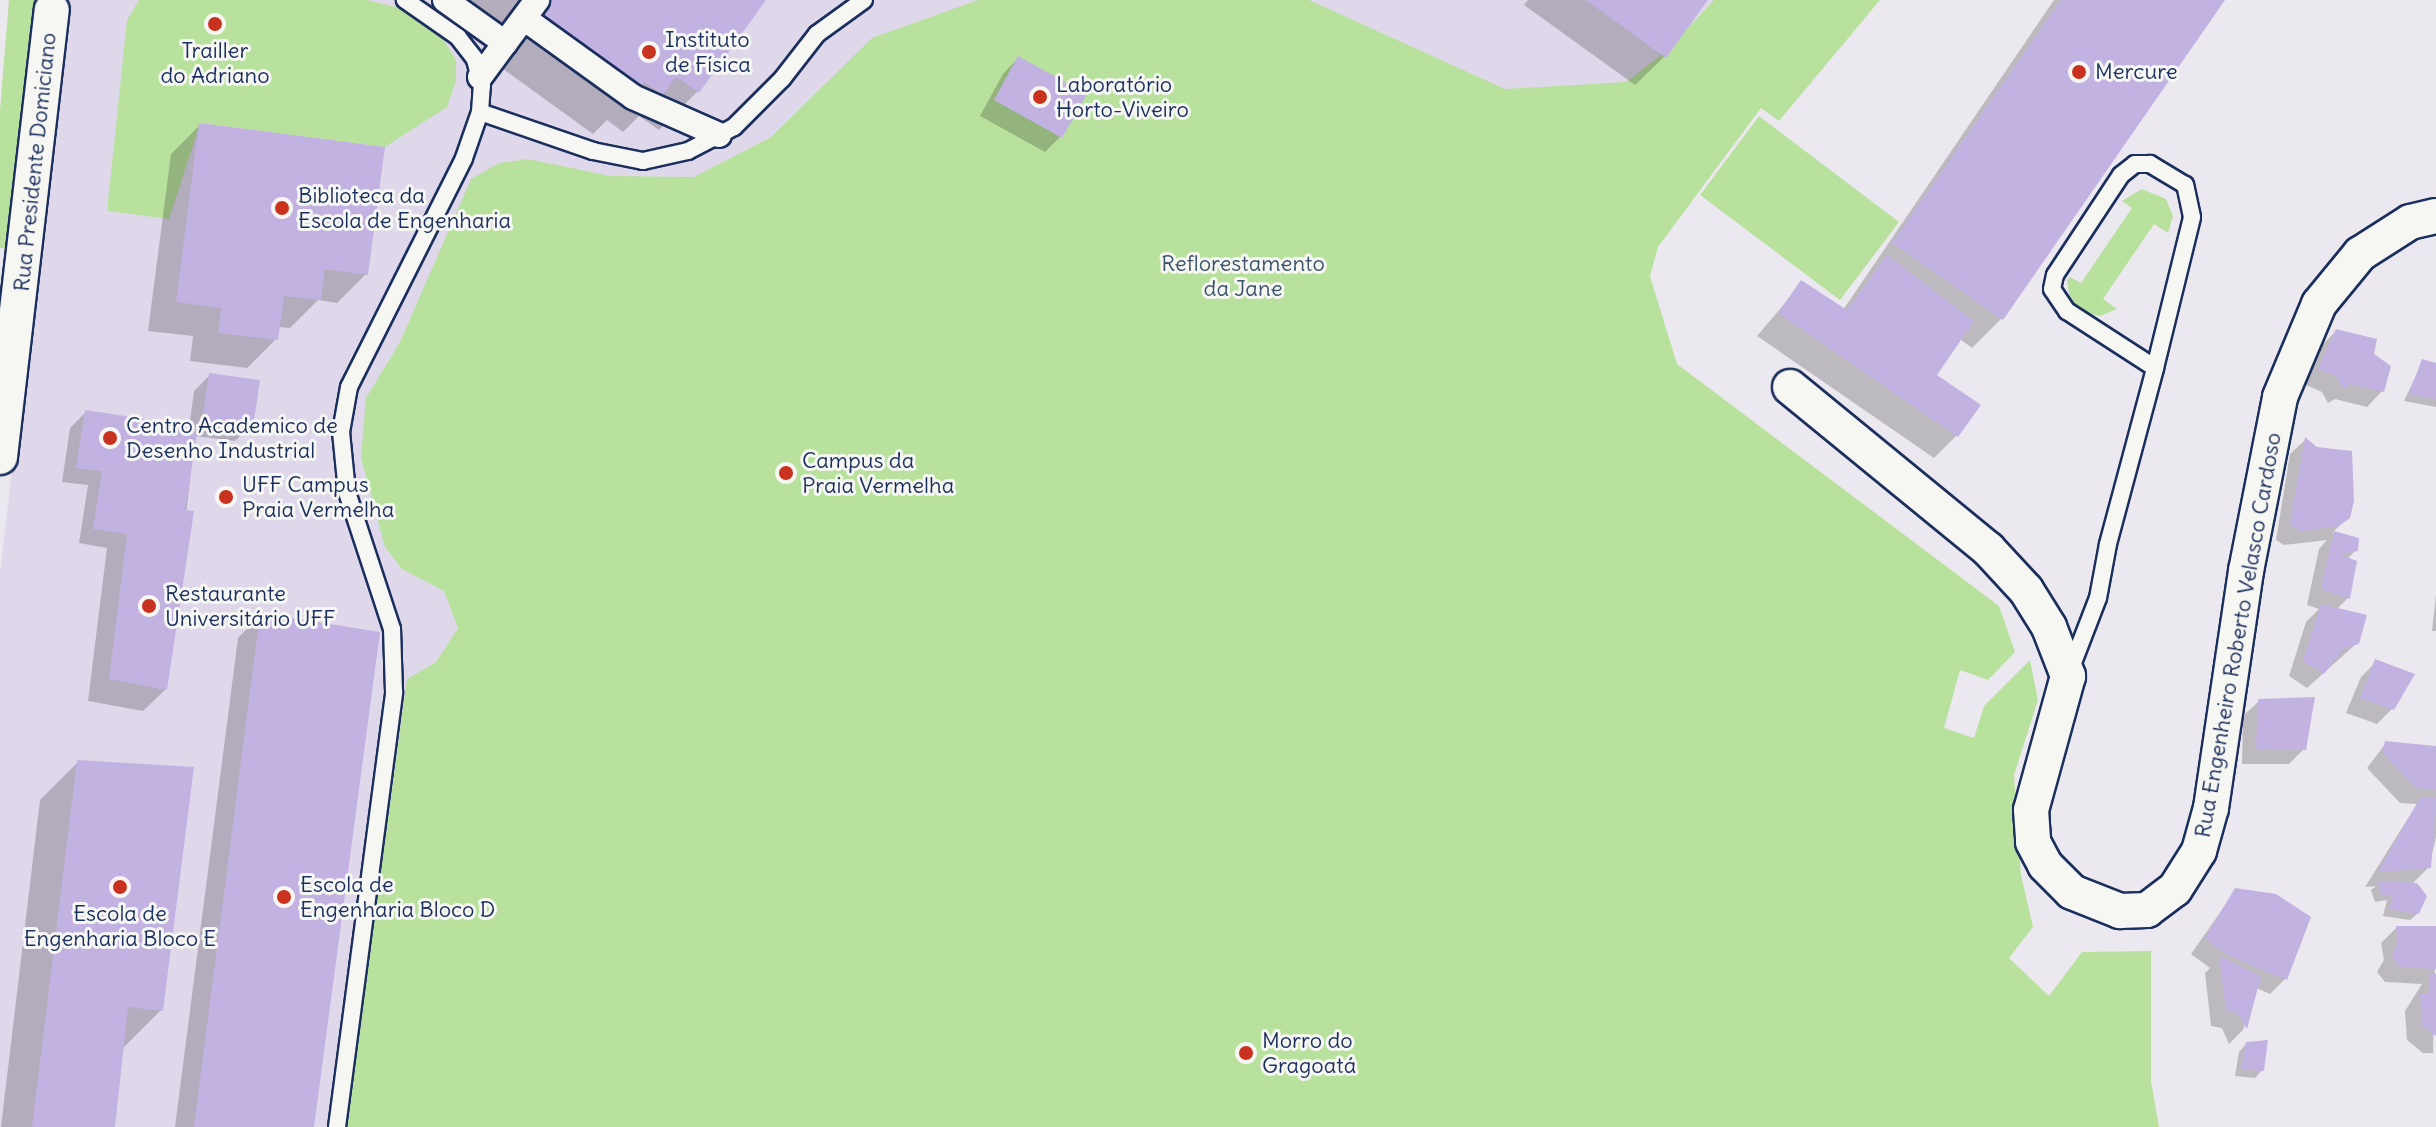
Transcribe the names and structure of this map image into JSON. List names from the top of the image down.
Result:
{
  "streets": {
    "street": ["Rua Presidente Domiciano", "Rua Engenheiro Roberto Velasco Cardoso"]
  },
  "parks": ["Reflorestamento da Jane"],
  "places": [
    "Trailler do Adriano",
    "Instituto de Física",
    "Mercure",
    "Laboratório Horto-Viveiro",
    "Biblioteca da Escola de Engenharia",
    "Centro Academico de Desenho Industrial",
    "Campus da Praia Vermelha",
    "UFF Campus Praia Vermelha",
    "Restaurante Universitário UFF",
    "Escola de Engenharia Bloco E",
    "Escola de Engenharia Bloco D",
    "Morro do Gragoatá"
  ]
}
